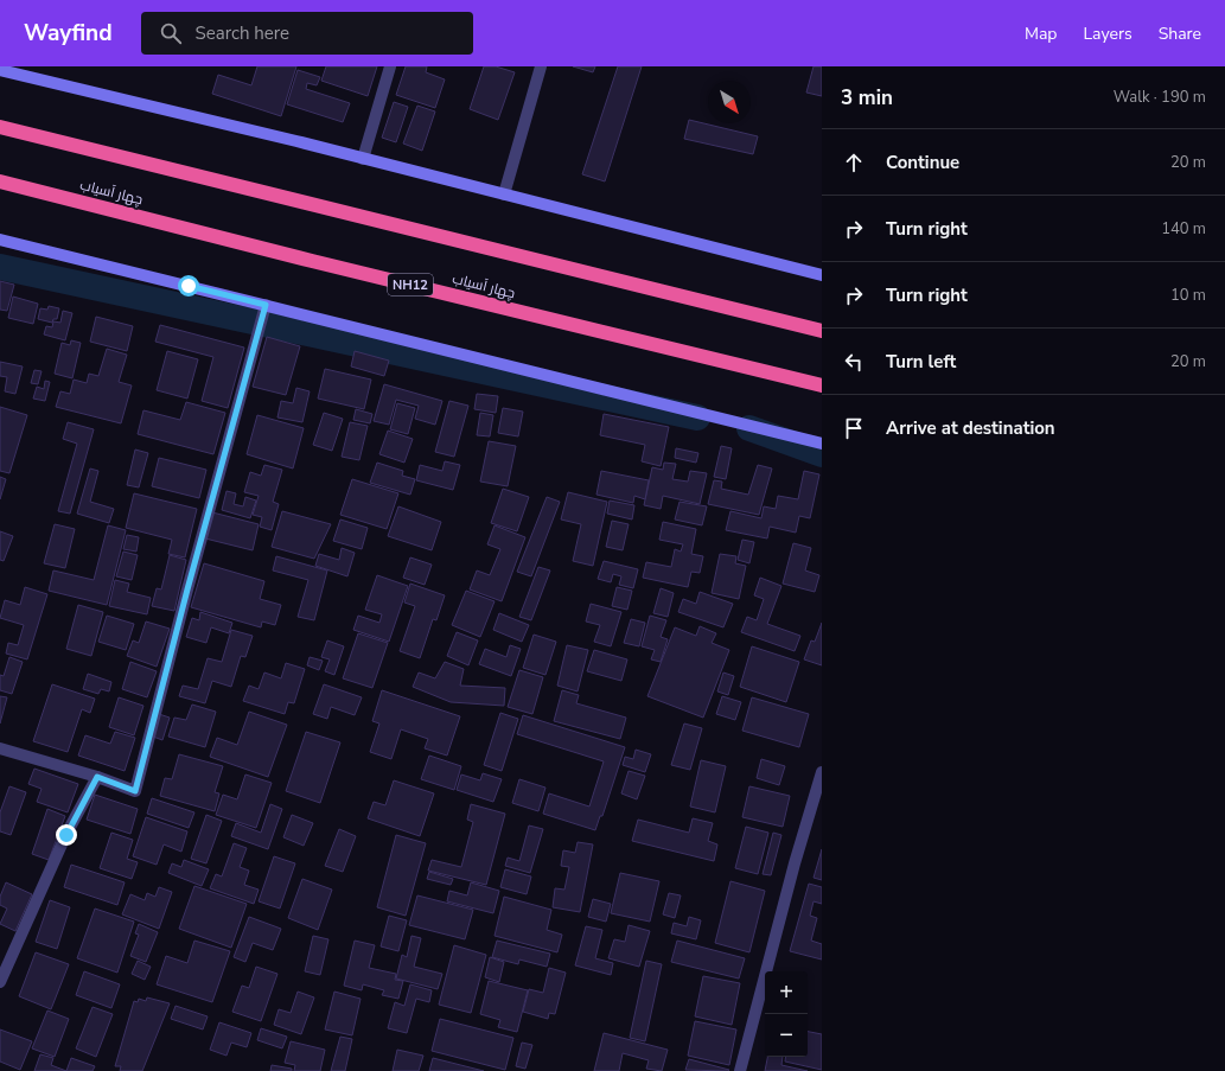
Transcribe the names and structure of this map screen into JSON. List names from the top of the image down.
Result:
{
  "streets": {
    "highway": ["چهار آسیاب", "NH12"]
  },
  "north": "bottom right",
  "page": {
    "header": "Wayfind",
    "search": "Search here",
    "nav": ["Map", "Layers", "Share"],
    "heading": ["3 min", "Walk · 190 m"],
    "list": [
      ["Continue", "20 m"],
      ["Turn right", "140 m"],
      ["Turn right", "10 m"],
      ["Turn left", "20 m"],
      "Arrive at destination"
    ],
    "map_buttons": ["+", "−"]
  }
}
